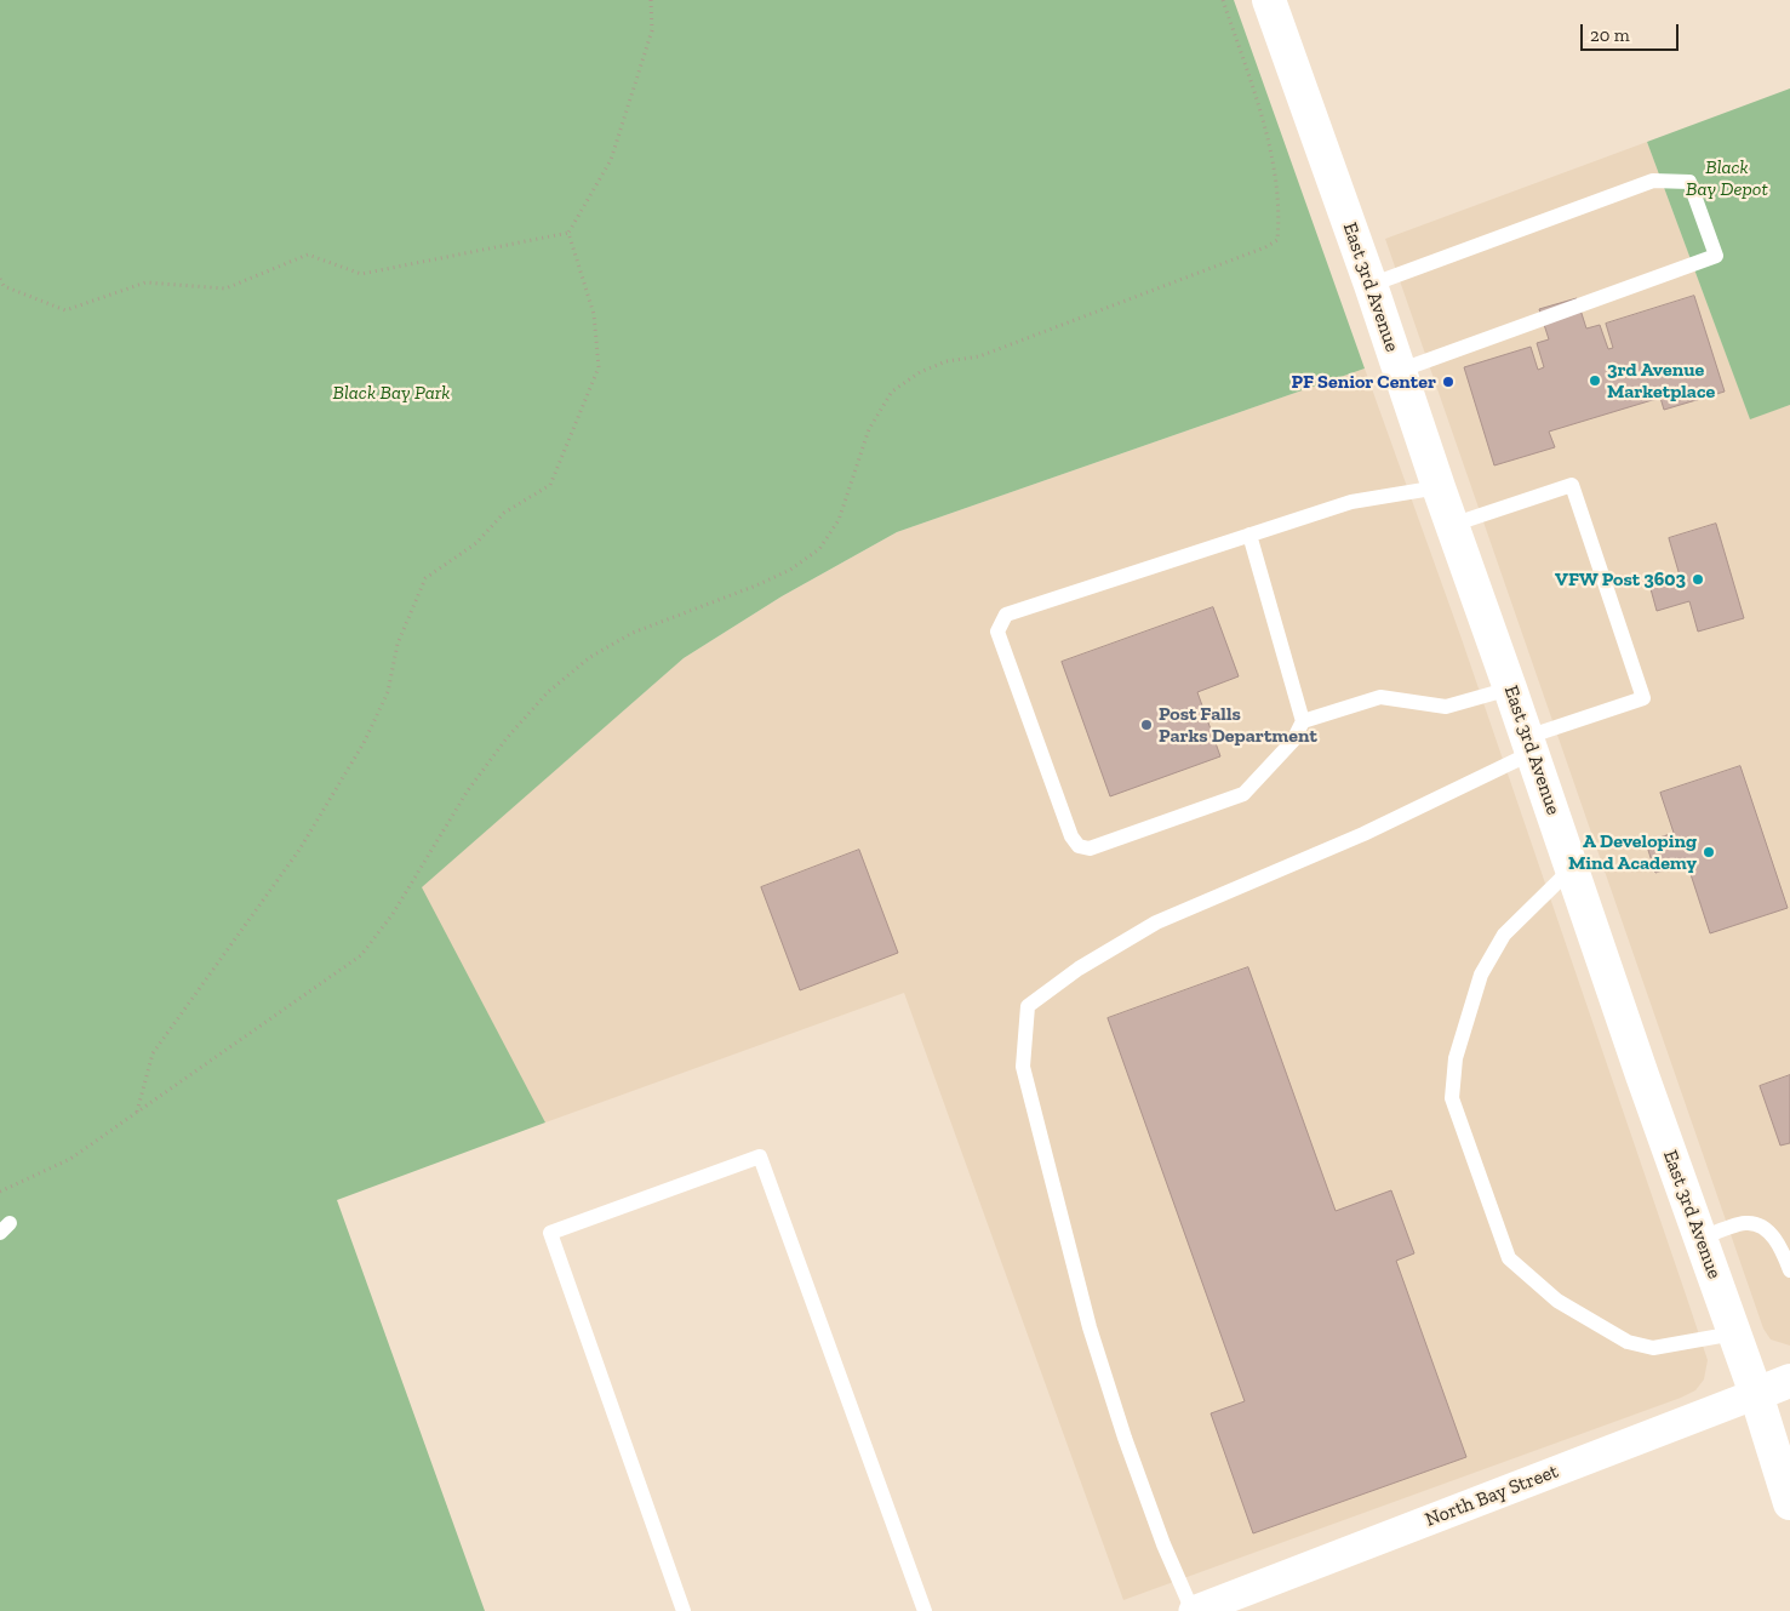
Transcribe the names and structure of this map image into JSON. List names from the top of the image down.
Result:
{
  "streets": {
    "street": ["East 3rd Avenue", "North Bay Street"]
  },
  "crossings": [
    ["East 3rd Avenue", "North Bay Street"]
  ],
  "parks": ["Black Bay Depot", "Black Bay Park"],
  "places": [
    "3rd Avenue Marketplace",
    "PF Senior Center",
    "VFW Post 3603",
    "Post Falls Parks Department",
    "A Developing Mind Academy"
  ],
  "scale_bar": "20 m"
}
